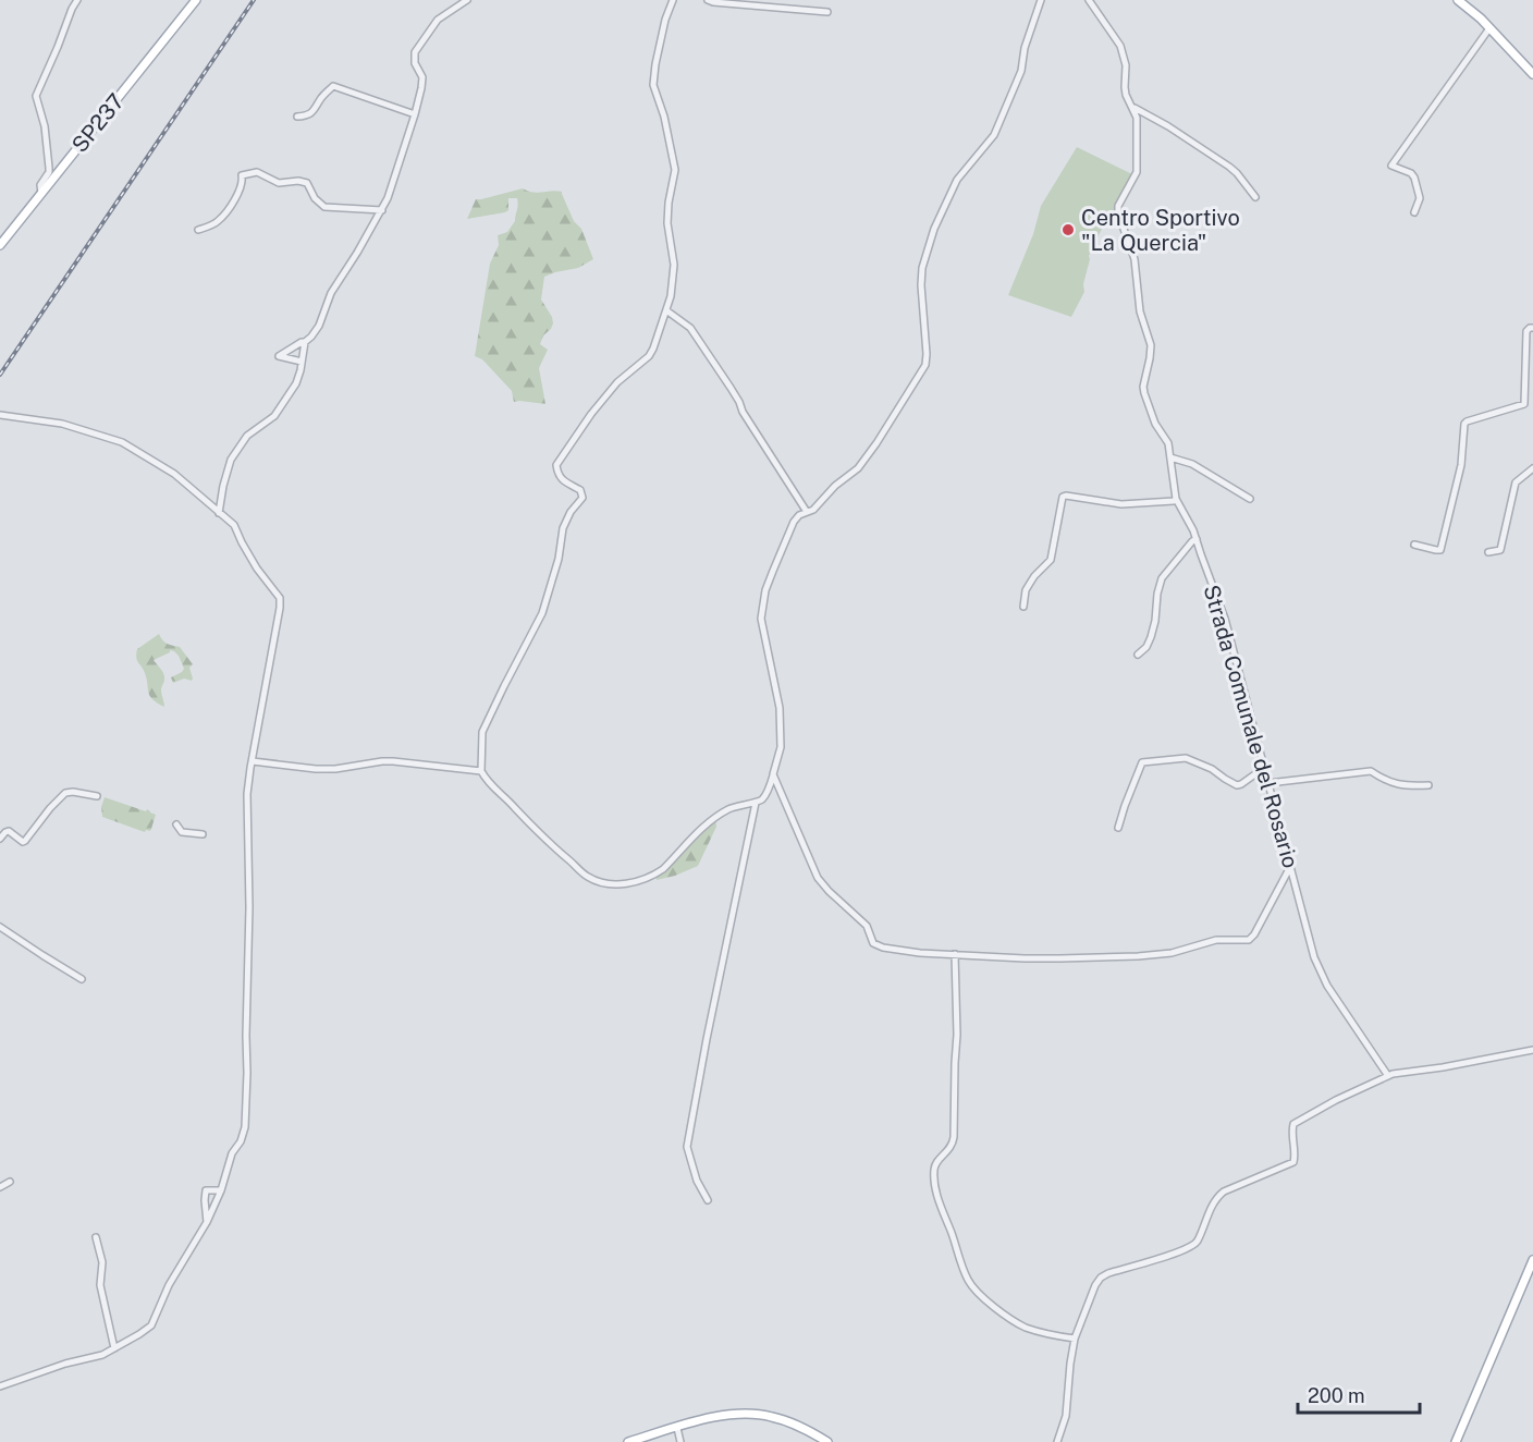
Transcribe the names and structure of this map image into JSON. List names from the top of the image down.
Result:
{
  "streets": {
    "main road": ["SP237"],
    "street": ["Strada Comunale del Rosario"]
  },
  "places": ["Centro Sportivo \"La Quercia\""],
  "scale_bar": "200 m"
}
